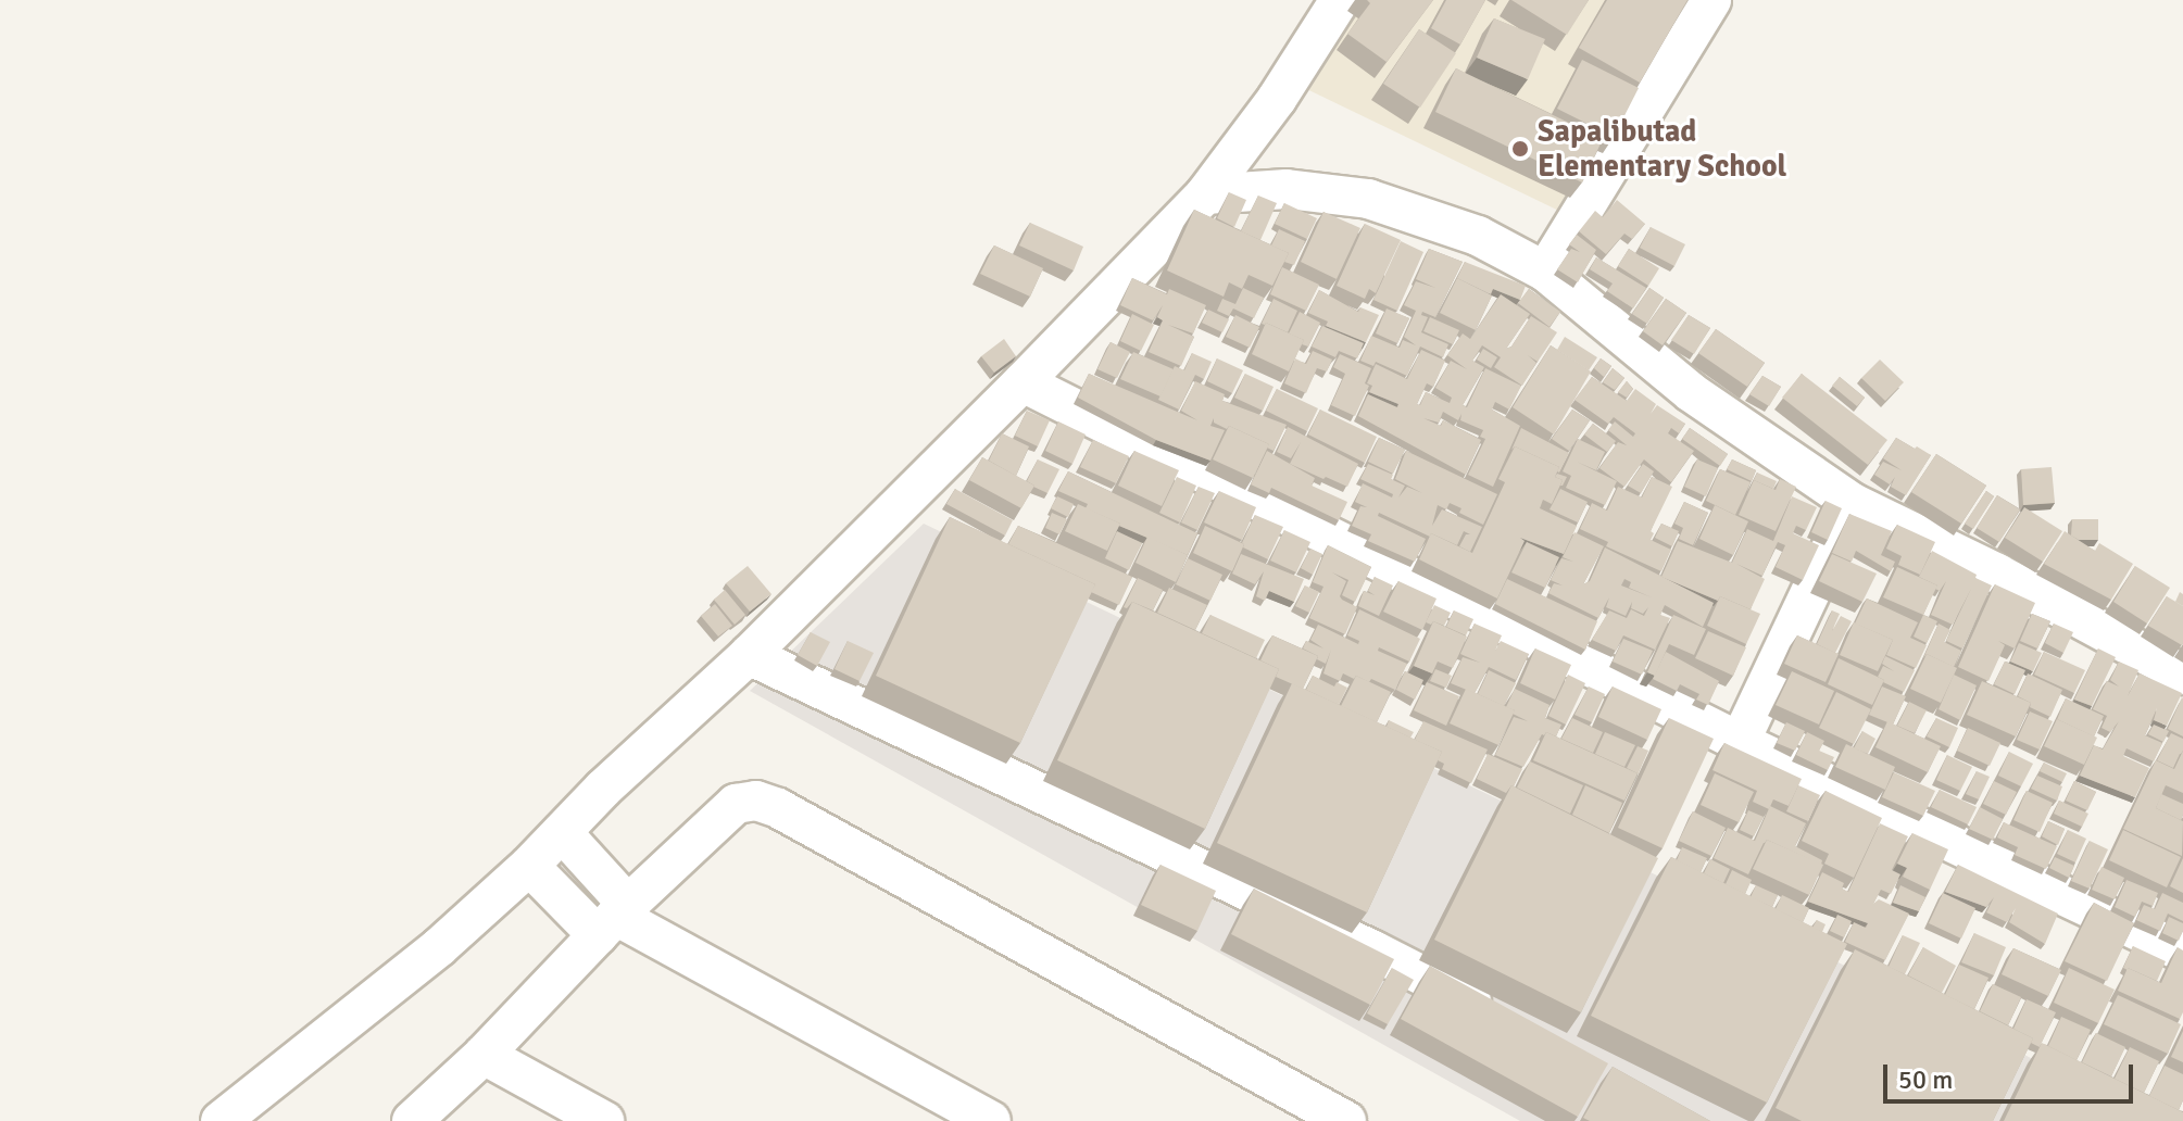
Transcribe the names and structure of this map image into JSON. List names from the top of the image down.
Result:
{
  "places": ["Sapalibutad Elementary School"],
  "scale_bar": "50 m"
}
